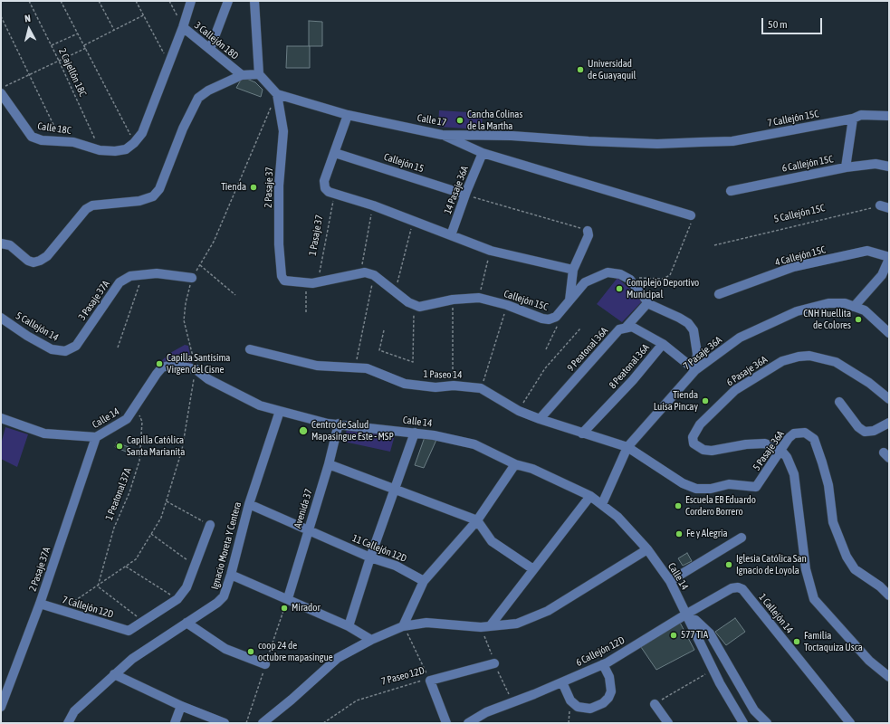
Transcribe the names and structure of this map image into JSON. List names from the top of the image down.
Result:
{
  "streets": {
    "street": [
      "3 Callejón 18D",
      "7 Callejón 15C",
      "Calle 17",
      "Calle 18C",
      "Callejón 15",
      "6 Callejón 15C",
      "2 Pasaje 37",
      "14 Pasaje 36A",
      "4 Callejón 15C",
      "3 Pasaje 37A",
      "Callejón 15C",
      "5 Callejón 14",
      "9 Peatonal 36A",
      "7 Pasaje 36A",
      "8 Peatonal 36A",
      "6 Pasaje 36A",
      "1 Paseo 14",
      "Calle 14",
      "5 Pasaje 36A",
      "Avenida 37",
      "Ignacio Moreta Y Centera",
      "11 Callejón 12D",
      "2 Pasaje 37A",
      "7 Callejón 12D",
      "1 Callejón 14",
      "6 Callejón 12D",
      "7 Paseo 12D"
    ],
    "path": [
      "2 Cajellón 18C",
      "5 Callejón 15C",
      "1 Pasaje 37",
      "1 Peatonal 37A"
    ]
  },
  "crossings": [
    ["2 Cajellón 18C", "Calle 18C"],
    ["7 Callejón 15C", "Calle 17"],
    ["Calle 17", "2 Pasaje 37"],
    ["Callejón 15", "14 Pasaje 36A"],
    ["3 Pasaje 37A", "5 Callejón 14"],
    ["9 Peatonal 36A", "1 Paseo 14"],
    ["7 Pasaje 36A", "8 Peatonal 36A"],
    ["7 Pasaje 36A", "1 Paseo 14"],
    ["7 Pasaje 36A", "Calle 14"],
    ["7 Pasaje 36A", "5 Pasaje 36A"],
    ["8 Peatonal 36A", "1 Paseo 14"],
    ["6 Pasaje 36A", "5 Pasaje 36A"],
    ["1 Paseo 14", "5 Pasaje 36A"],
    ["Calle 14", "1 Peatonal 37A"],
    ["Calle 14", "Avenida 37"],
    ["Calle 14", "Ignacio Moreta Y Centera"],
    ["Calle 14", "2 Pasaje 37A"],
    ["Calle 14", "6 Callejón 12D"],
    ["1 Peatonal 37A", "7 Callejón 12D"],
    ["Avenida 37", "11 Callejón 12D"],
    ["Ignacio Moreta Y Centera", "11 Callejón 12D"],
    ["2 Pasaje 37A", "7 Callejón 12D"],
    ["1 Callejón 14", "6 Callejón 12D"]
  ],
  "places": [
    "Universidad de Guayaquil",
    "Cancha Colinas de la Martha",
    "Tienda",
    "Complejo Deportivo Municipal",
    "CNH Huellita de Colores",
    "Capilla Santisima Virgen del Cisne",
    "Tienda Luisa Pincay",
    "Centro de Salud Mapasingue Este - MSP",
    "Capilla Católica Santa Marianita",
    "Escuela EB Eduardo Cordero Borrero",
    "Fe y Alegria",
    "Iglesia Católica San Ignacio de Loyola",
    "Mirador",
    "577 TIA",
    "Familia Toctaquiza Usca",
    "coop 24 de octubre mapasingue"
  ],
  "scale_bar": "50 m",
  "north": "top"
}
